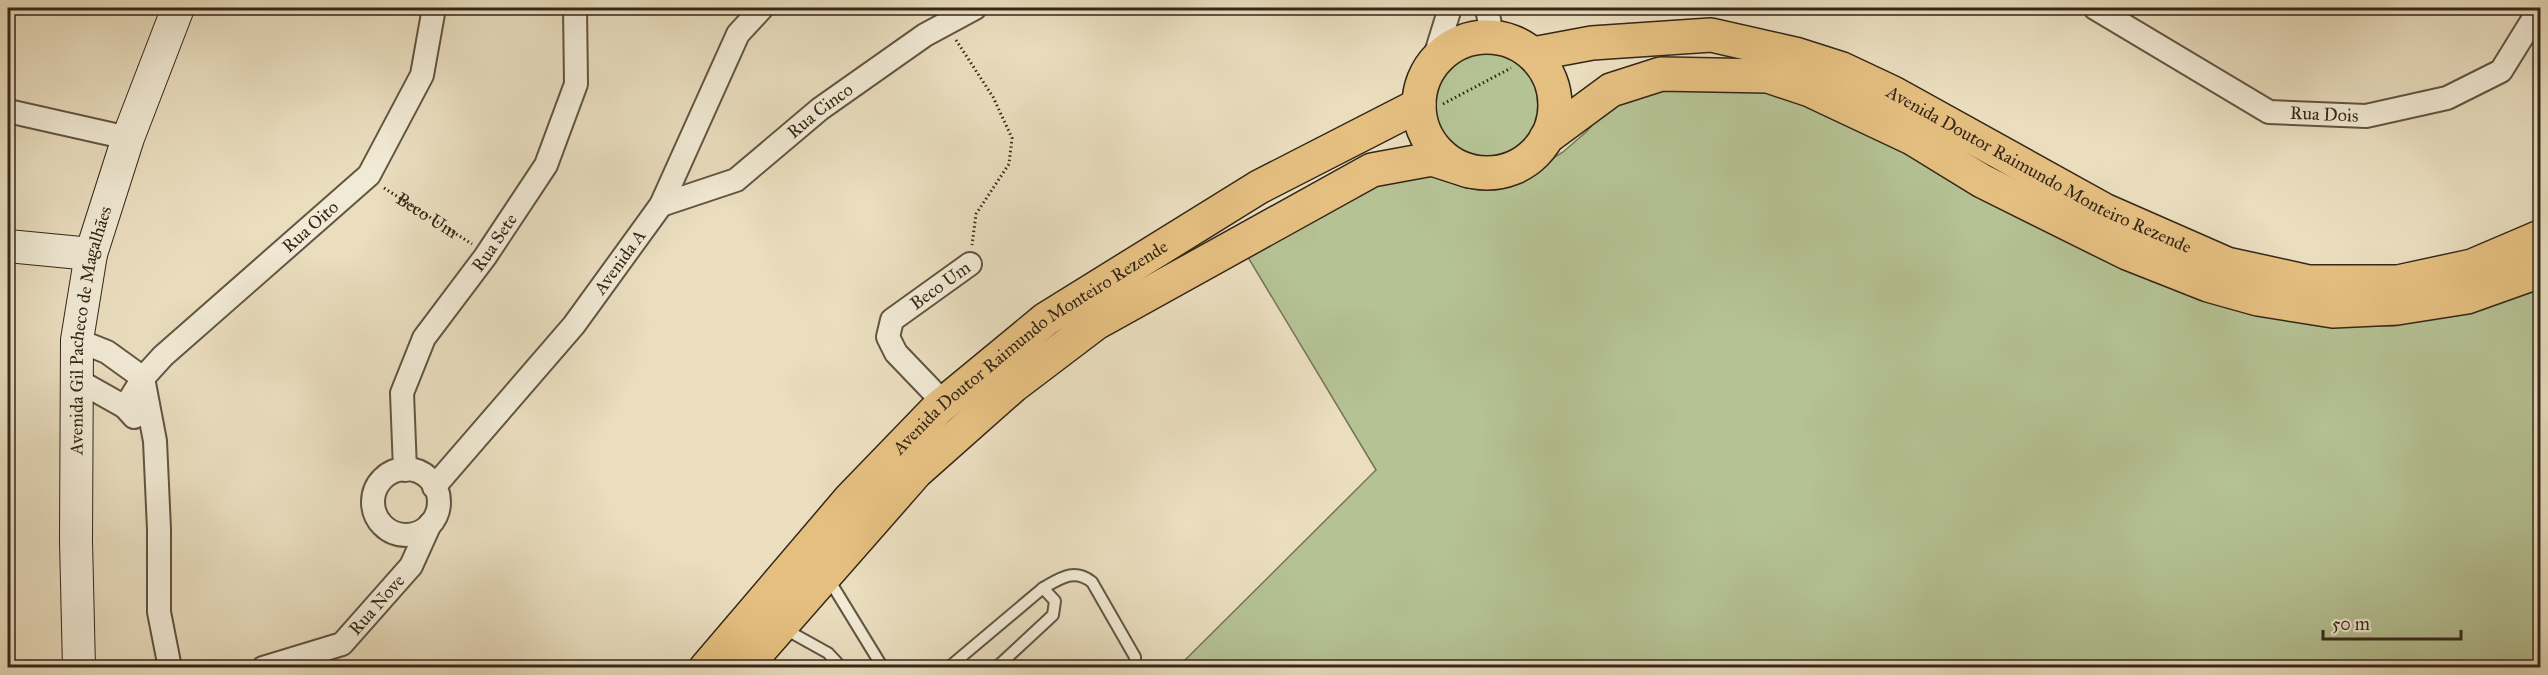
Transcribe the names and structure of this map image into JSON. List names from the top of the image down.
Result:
{
  "streets": {
    "main road": ["Avenida Doutor Raimundo Monteiro Rezende"],
    "street": [
      "Rua Cinco",
      "Rua Dois",
      "Beco Um",
      "Rua Oito",
      "Rua Sete",
      "Avenida A",
      "Avenida Gil Pacheco de Magalhães",
      "Rua Nove"
    ]
  },
  "crossings": [
    ["Rua Cinco", "Beco Um"],
    ["Rua Cinco", "Avenida A"],
    ["Avenida Doutor Raimundo Monteiro Rezende", "Beco Um"],
    ["Beco Um", "Rua Oito"],
    ["Beco Um", "Rua Sete"],
    ["Rua Sete", "Avenida A"],
    ["Rua Sete", "Rua Nove"],
    ["Avenida A", "Rua Nove"]
  ],
  "scale_bar": "50 m"
}
